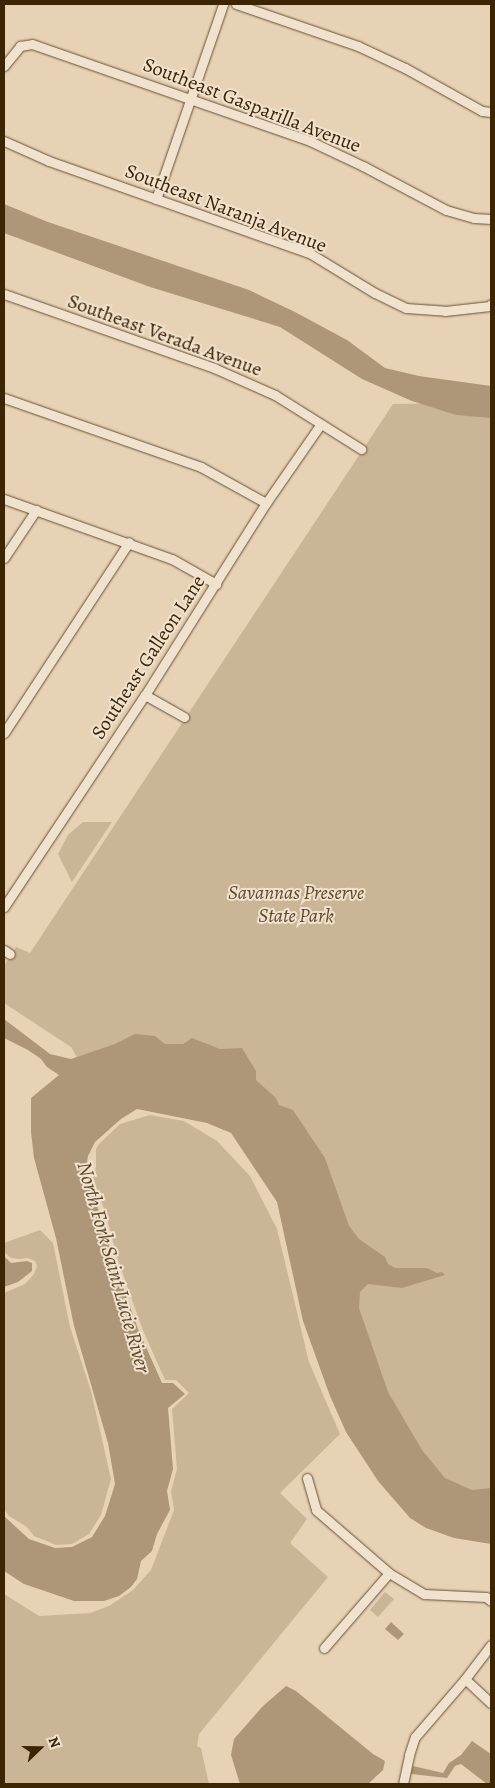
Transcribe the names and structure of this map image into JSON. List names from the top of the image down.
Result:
{
  "streets": {
    "street": [
      "Southeast Gasparilla Avenue",
      "Southeast Naranja Avenue",
      "Southeast Verada Avenue",
      "Southeast Galleon Lane"
    ]
  },
  "crossings": [
    ["Southeast Verada Avenue", "Southeast Galleon Lane"]
  ],
  "water": ["North Fork Saint Lucie River"],
  "parks": ["Savannas Preserve State Park"],
  "north": "right"
}
